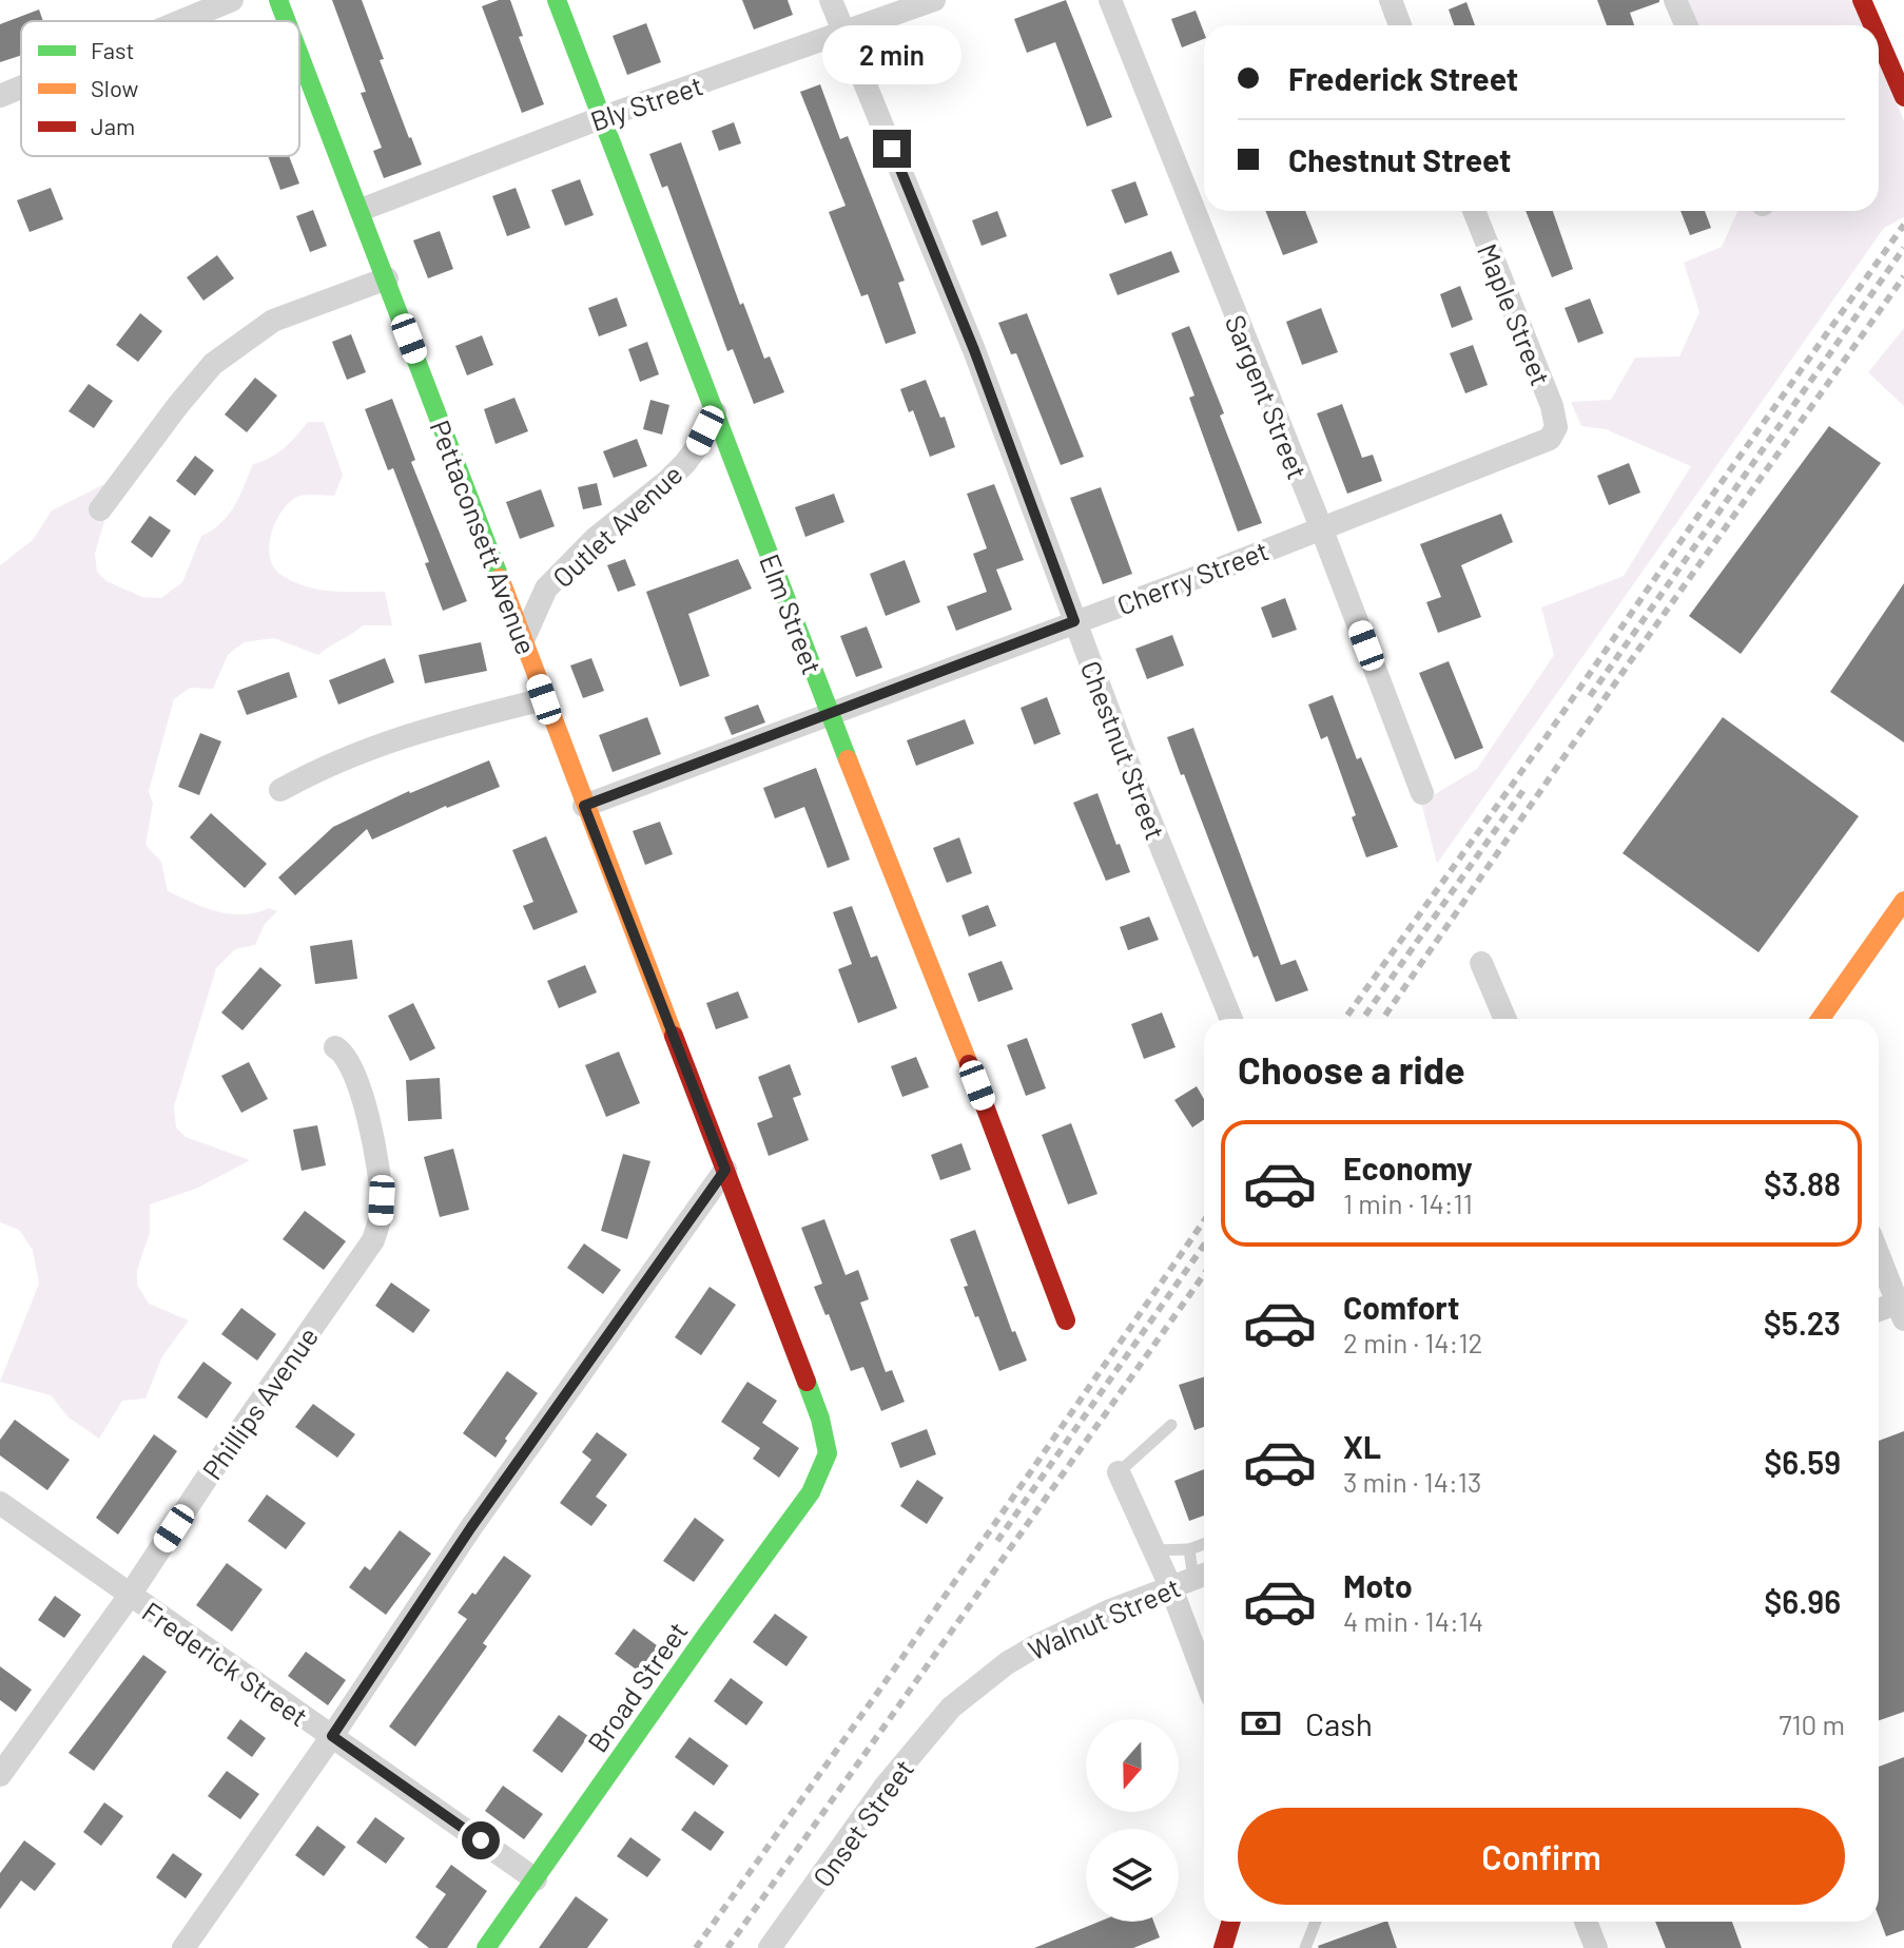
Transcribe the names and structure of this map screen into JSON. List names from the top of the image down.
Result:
{
  "streets": {
    "main road": ["Pettaconsett Avenue", "Elm Street", "Broad Street"],
    "street": [
      "Bly Street",
      "Maple Street",
      "Sargent Street",
      "Outlet Avenue",
      "Cherry Street",
      "Chestnut Street",
      "Phillips Avenue",
      "Walnut Street",
      "Frederick Street",
      "Onset Street"
    ]
  },
  "crossings": [
    ["Bly Street", "Pettaconsett Avenue"],
    ["Bly Street", "Elm Street"],
    ["Bly Street", "Chestnut Street"],
    ["Maple Street", "Cherry Street"],
    ["Sargent Street", "Cherry Street"],
    ["Outlet Avenue", "Pettaconsett Avenue"],
    ["Outlet Avenue", "Elm Street"],
    ["Pettaconsett Avenue", "Cherry Street"],
    ["Pettaconsett Avenue", "Broad Street"],
    ["Cherry Street", "Elm Street"],
    ["Cherry Street", "Chestnut Street"],
    ["Phillips Avenue", "Frederick Street"],
    ["Walnut Street", "Onset Street"],
    ["Frederick Street", "Broad Street"]
  ],
  "legend": ["Fast", "Slow", "Jam"],
  "north": "bottom",
  "page": {
    "bubble": "2 min",
    "banner": ["Frederick Street", "Chestnut Street"],
    "heading": "Choose a ride",
    "list": [
      {
        "name": "Economy",
        "note": "1 min · 14:11",
        "value": "$3.88"
      },
      {
        "name": "Comfort",
        "note": "2 min · 14:12",
        "value": "$5.23"
      },
      {
        "name": "XL",
        "note": "3 min · 14:13",
        "value": "$6.59"
      },
      {
        "name": "Moto",
        "note": "4 min · 14:14",
        "value": "$6.96"
      }
    ],
    "pay": ["Cash", "710 m"],
    "buttons": "Confirm"
  }
}
